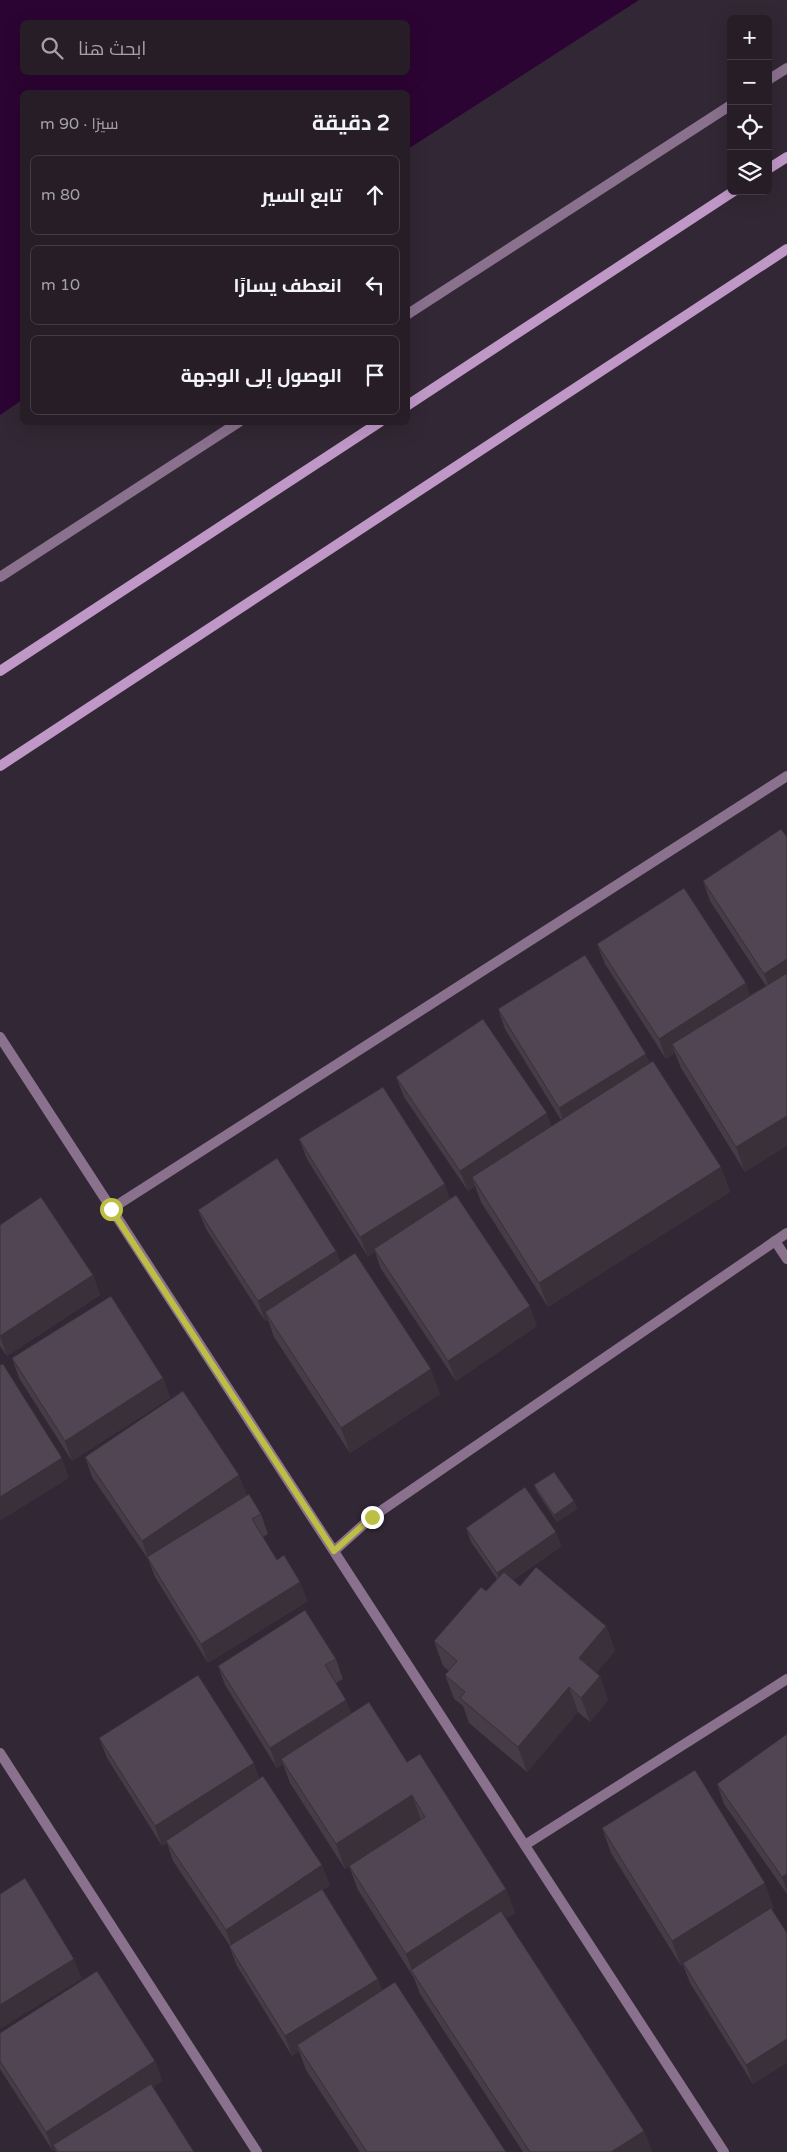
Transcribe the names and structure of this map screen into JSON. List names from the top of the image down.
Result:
{
  "page": {
    "map_buttons": ["+", "−"],
    "search": "ابحث هنا",
    "heading": ["2 دقيقة", "سيرًا · 90 m"],
    "list": [
      ["تابع السير", "80 m"],
      ["انعطف يسارًا", "10 m"],
      "الوصول إلى الوجهة"
    ]
  }
}
